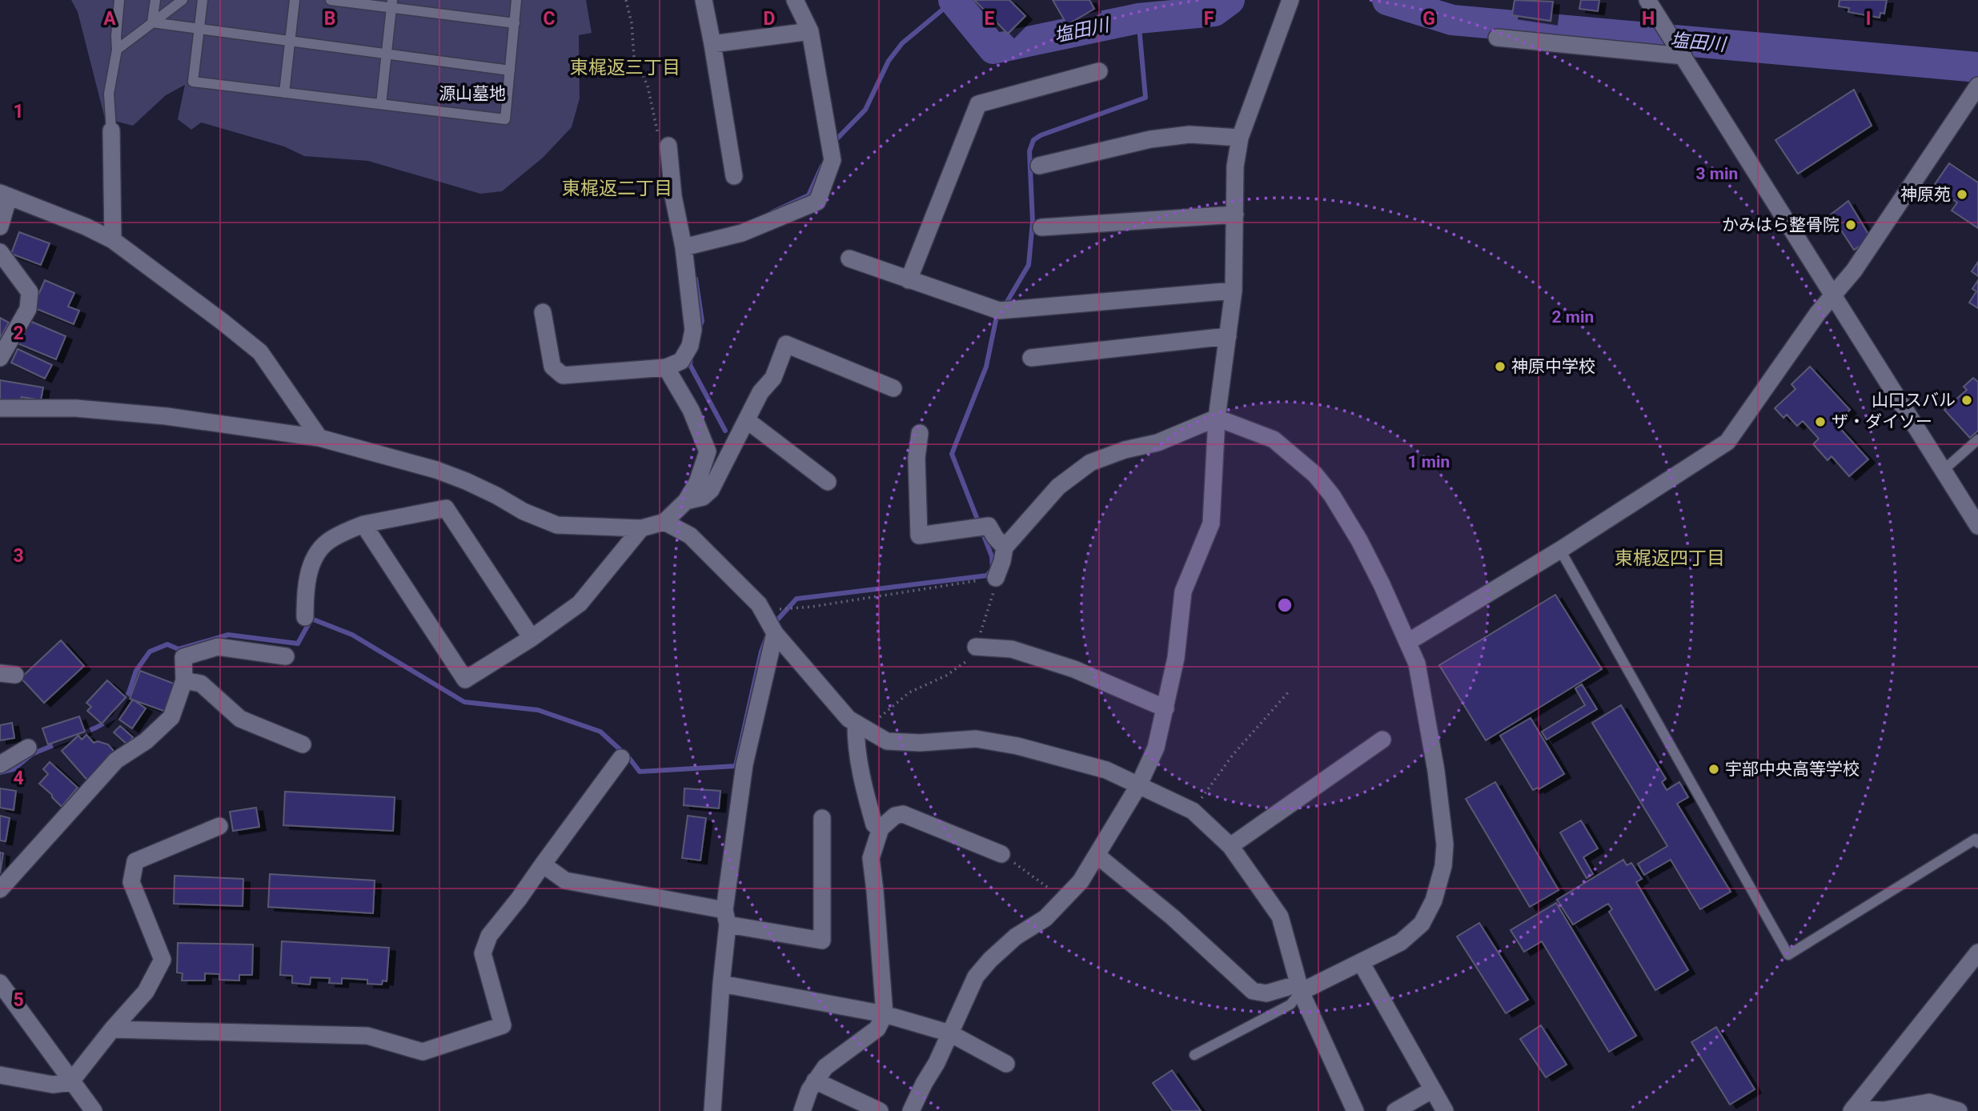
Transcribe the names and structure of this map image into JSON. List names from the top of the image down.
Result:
{
  "districts": ["東梶返三丁目", "東梶返二丁目", "東梶返四丁目"],
  "water": ["塩田川"],
  "parks": ["源山墓地"],
  "places": [
    "神原苑",
    "かみはら整骨院",
    "神原中学校",
    "山口スバル",
    "ザ・ダイソー",
    "宇部中央高等学校"
  ],
  "grid": {
    "columns": [
      "A",
      "B",
      "C",
      "D",
      "E",
      "F",
      "G",
      "H",
      "I"
    ],
    "rows": [
      "1",
      "2",
      "3",
      "4",
      "5"
    ]
  },
  "rings": ["3 min", "2 min", "1 min"]
}
